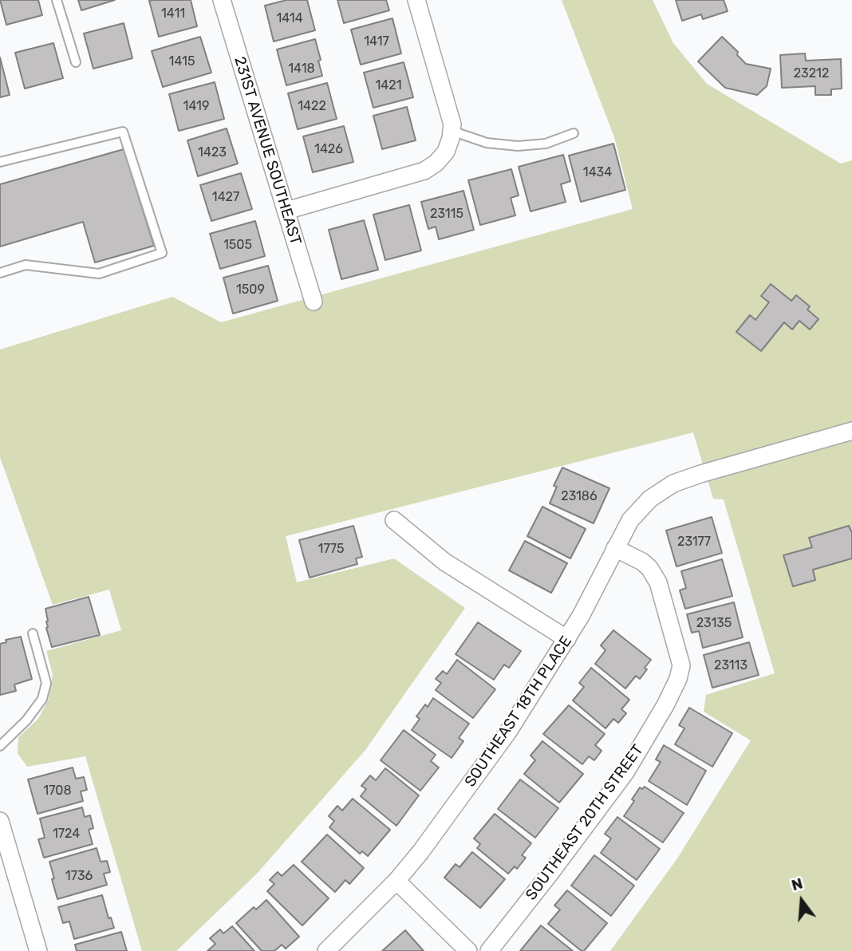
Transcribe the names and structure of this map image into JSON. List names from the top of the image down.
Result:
{
  "streets": {
    "street": ["231ST AVENUE SOUTHEAST", "SOUTHEAST 18TH PLACE", "SOUTHEAST 20TH STREET"]
  },
  "crossings": [
    ["SOUTHEAST 18TH PLACE", "SOUTHEAST 20TH STREET"]
  ],
  "house_numbers": [
    "1411",
    "1414",
    "1417",
    "1415",
    "1418",
    "23212",
    "1421",
    "1419",
    "1422",
    "1426",
    "1423",
    "1434",
    "1427",
    "23115",
    "1505",
    "1509",
    "23186",
    "23177",
    "1775",
    "23135",
    "23113",
    "1708",
    "1724",
    "1736"
  ],
  "north": "top"
}
